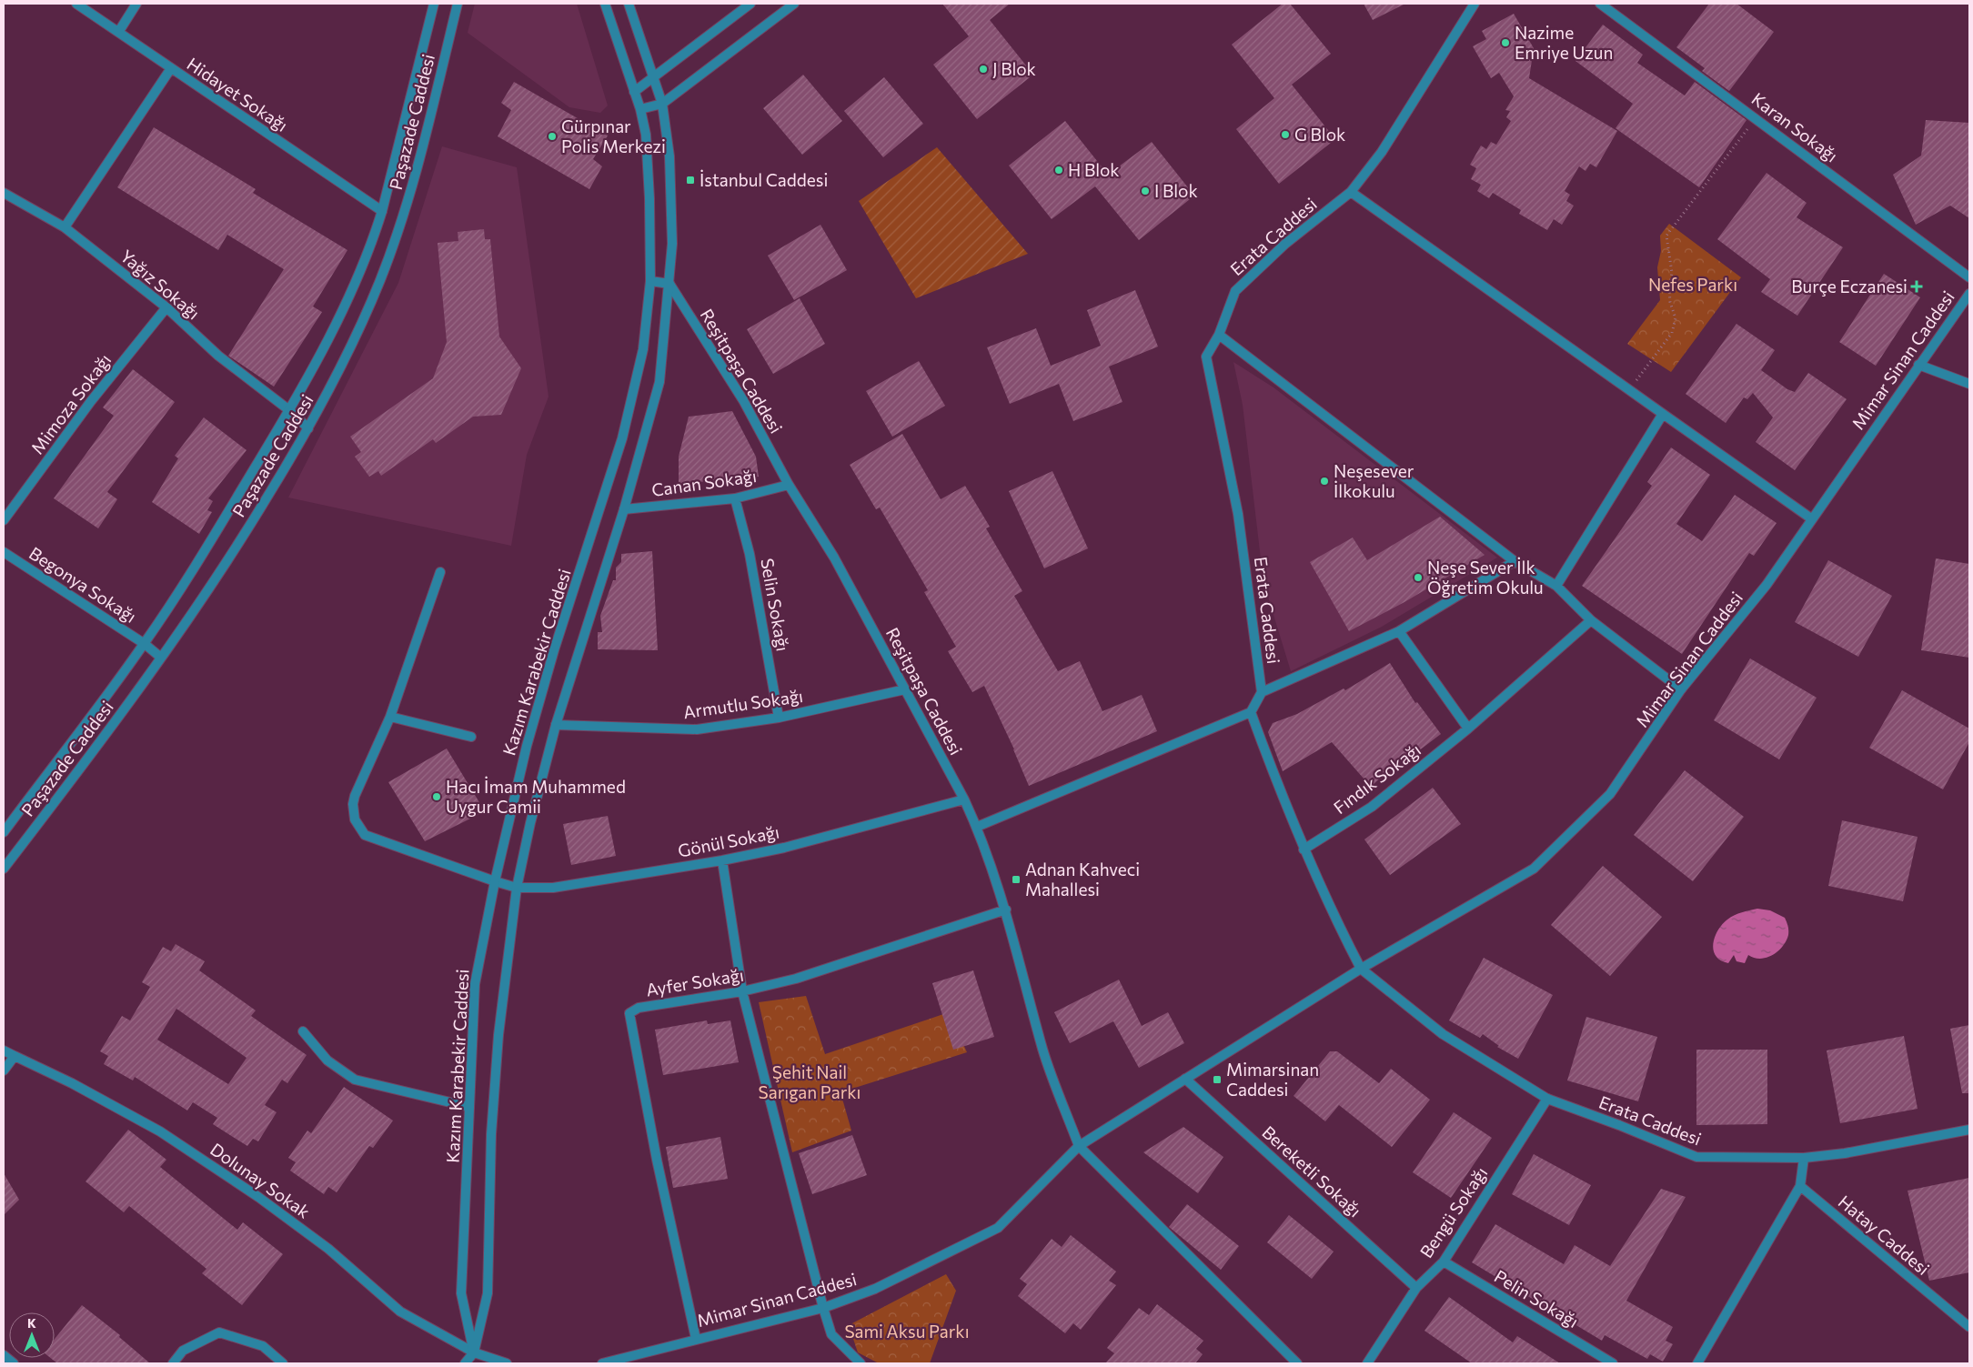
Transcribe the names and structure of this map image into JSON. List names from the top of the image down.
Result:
{
  "streets": {
    "street": [
      "Hidayet Sokağı",
      "Paşazade Caddesi",
      "Karan Sokağı",
      "Erata Caddesi",
      "Yağız Sokağı",
      "Mimar Sinan Caddesi",
      "Reşitpaşa Caddesi",
      "Mimoza Sokağı",
      "Canan Sokağı",
      "Begonya Sokağı",
      "Selin Sokağı",
      "Kazım Karabekir Caddesi",
      "Armutlu Sokağı",
      "Fındık Sokağı",
      "Gönül Sokağı",
      "Ayfer Sokağı",
      "Bereketli Sokağı",
      "Dolunay Sokak",
      "Bengü Sokağı",
      "Hatay Caddesi",
      "Pelin Sokağı"
    ]
  },
  "crossings": [
    ["Hidayet Sokağı", "Paşazade Caddesi"],
    ["Paşazade Caddesi", "Yağız Sokağı"],
    ["Paşazade Caddesi", "Begonya Sokağı"],
    ["Erata Caddesi", "Mimar Sinan Caddesi"],
    ["Erata Caddesi", "Bengü Sokağı"],
    ["Yağız Sokağı", "Mimoza Sokağı"],
    ["Mimar Sinan Caddesi", "Reşitpaşa Caddesi"],
    ["Mimar Sinan Caddesi", "Ayfer Sokağı"],
    ["Mimar Sinan Caddesi", "Bereketli Sokağı"],
    ["Reşitpaşa Caddesi", "Canan Sokağı"],
    ["Reşitpaşa Caddesi", "Armutlu Sokağı"],
    ["Reşitpaşa Caddesi", "Gönül Sokağı"],
    ["Reşitpaşa Caddesi", "Ayfer Sokağı"],
    ["Canan Sokağı", "Selin Sokağı"],
    ["Selin Sokağı", "Armutlu Sokağı"],
    ["Kazım Karabekir Caddesi", "Gönül Sokağı"],
    ["Kazım Karabekir Caddesi", "Dolunay Sokak"],
    ["Bereketli Sokağı", "Bengü Sokağı"],
    ["Bengü Sokağı", "Pelin Sokağı"]
  ],
  "parks": ["Nefes Parkı", "Şehit Nail Sarıgan Parkı", "Sami Aksu Parkı"],
  "places": {
    "other": [
      "Nazime Emriye Uzun",
      "J Blok",
      "G Blok",
      "Gürpınar Polis Merkezi",
      "H Blok",
      "I Blok",
      "Neşesever İlkokulu",
      "Neşe Sever İlk Öğretim Okulu",
      "Hacı İmam Muhammed Uygur Camii"
    ],
    "transit": ["İstanbul Caddesi", "Adnan Kahveci Mahallesi", "Mimarsinan Caddesi"],
    "health": ["Burçe Eczanesi"]
  },
  "north": "top"
}
